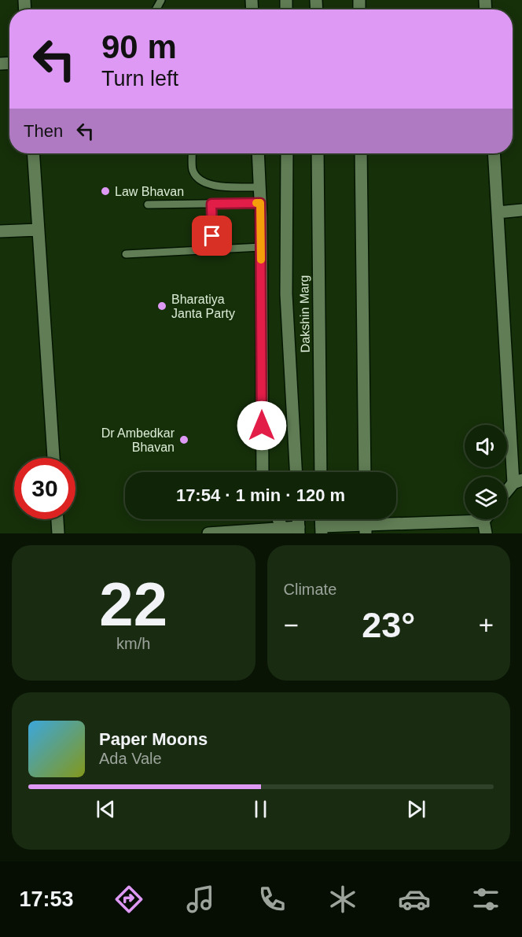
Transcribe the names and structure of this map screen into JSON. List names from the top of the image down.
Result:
{
  "streets": {
    "street": ["Dakshin Marg"]
  },
  "places": ["Law Bhavan", "Bharatiya Janta Party", "Dr Ambedkar Bhavan"],
  "page": {
    "turn": ["90 m", "Turn left"],
    "then": "Then",
    "limit": "30",
    "trip": "17:54 · 1 min · 120 m",
    "tile": [
      ["22", "km/h"],
      "Climate"
    ],
    "heat": ["−", "23°", "+"],
    "song": ["Paper Moons", "Ada Vale"],
    "tabs": "17:53"
  }
}
